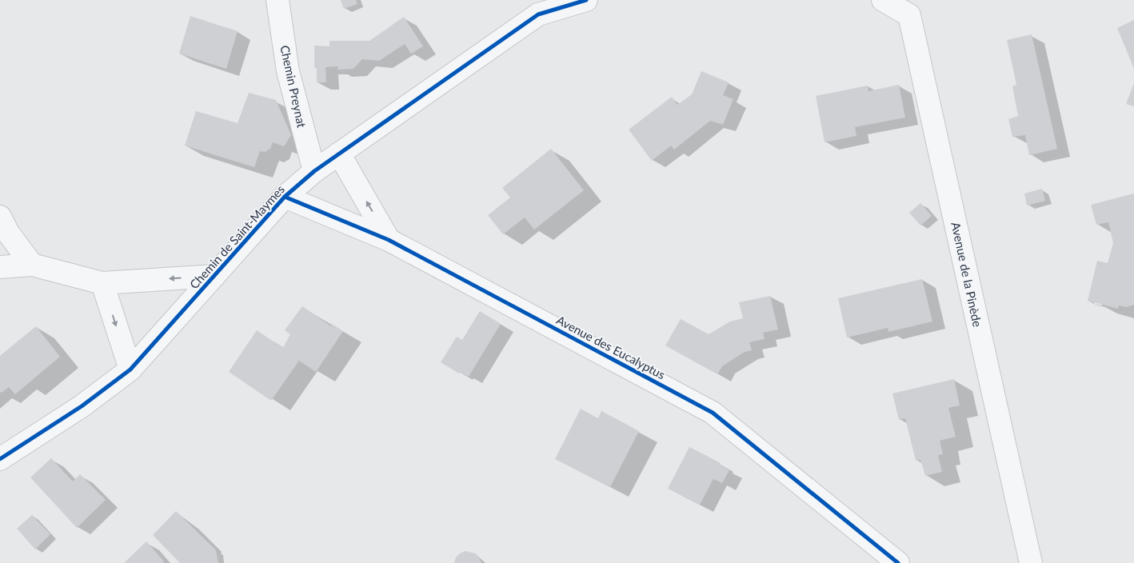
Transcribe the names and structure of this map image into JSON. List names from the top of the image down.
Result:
{
  "streets": {
    "street": [
      "Chemin Preynat",
      "Chemin de Saint-Maymes",
      "Avenue de la Pinède",
      "Avenue des Eucalyptus"
    ]
  },
  "crossings": [
    ["Chemin Preynat", "Chemin de Saint-Maymes"],
    ["Chemin de Saint-Maymes", "Avenue des Eucalyptus"]
  ]
}
